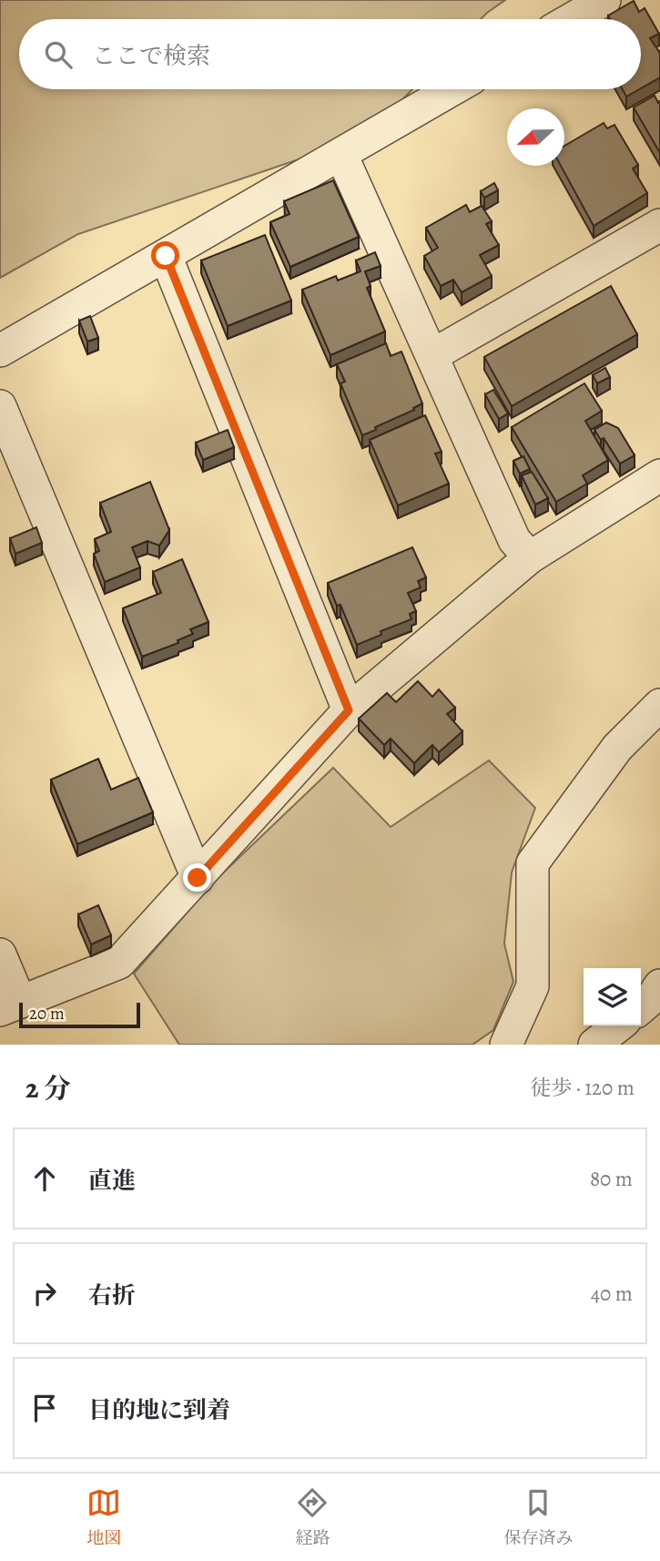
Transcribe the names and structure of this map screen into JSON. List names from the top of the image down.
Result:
{
  "scale_bar": "20 m",
  "north": "left",
  "page": {
    "search": "ここで検索",
    "scale": "20 m",
    "heading": ["2 分", "徒歩 · 120 m"],
    "list": [
      ["直進", "80 m"],
      ["右折", "40 m"],
      "目的地に到着"
    ],
    "nav": ["地図", "経路", "保存済み"]
  }
}
